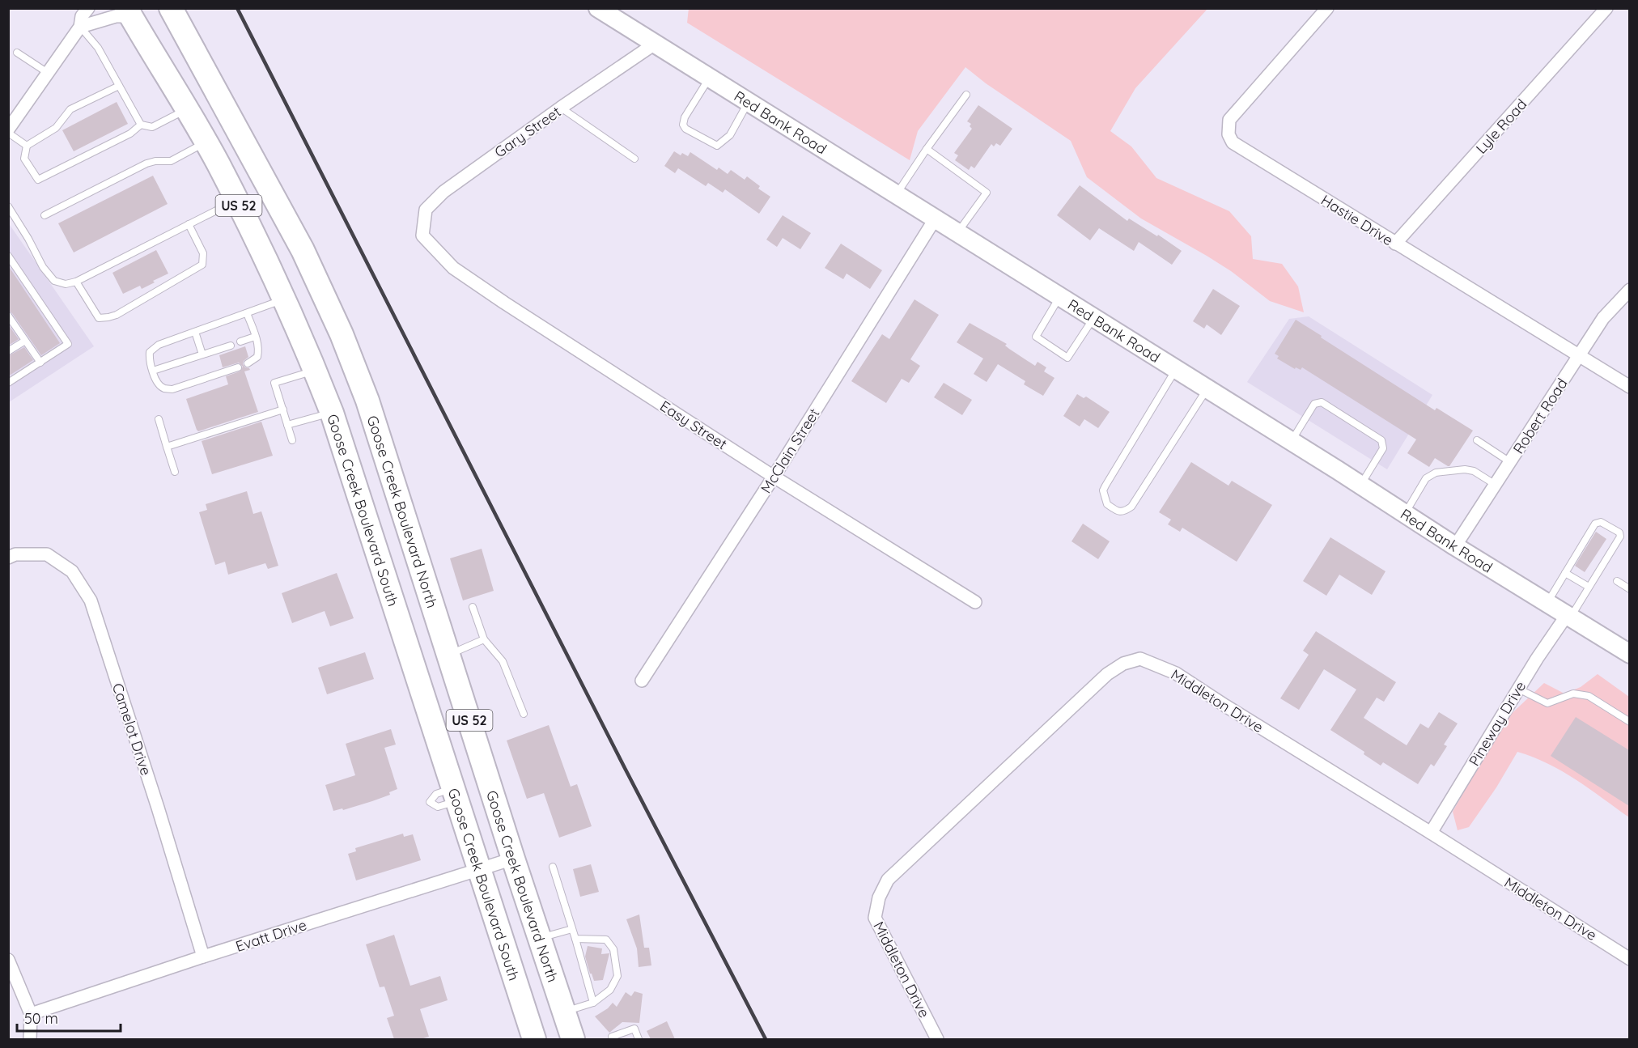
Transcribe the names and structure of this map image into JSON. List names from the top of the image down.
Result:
{
  "streets": {
    "highway": ["US 52", "Goose Creek Boulevard South", "Goose Creek Boulevard North"],
    "main road": ["Red Bank Road"],
    "street": [
      "Lyle Road",
      "Gary Street",
      "Hastie Drive",
      "Robert Road",
      "Easy Street",
      "McClain Street",
      "Middleton Drive",
      "Pineway Drive",
      "Camelot Drive",
      "Evatt Drive"
    ]
  },
  "crossings": [
    ["Red Bank Road", "Gary Street"],
    ["Red Bank Road", "Robert Road"],
    ["Red Bank Road", "McClain Street"],
    ["Red Bank Road", "Pineway Drive"],
    ["Lyle Road", "Hastie Drive"],
    ["Gary Street", "Easy Street"],
    ["Hastie Drive", "Robert Road"],
    ["Easy Street", "McClain Street"],
    ["Goose Creek Boulevard South", "Evatt Drive"],
    ["Goose Creek Boulevard North", "Evatt Drive"],
    ["Middleton Drive", "Pineway Drive"],
    ["Camelot Drive", "Evatt Drive"]
  ],
  "scale_bar": "50 m"
}
